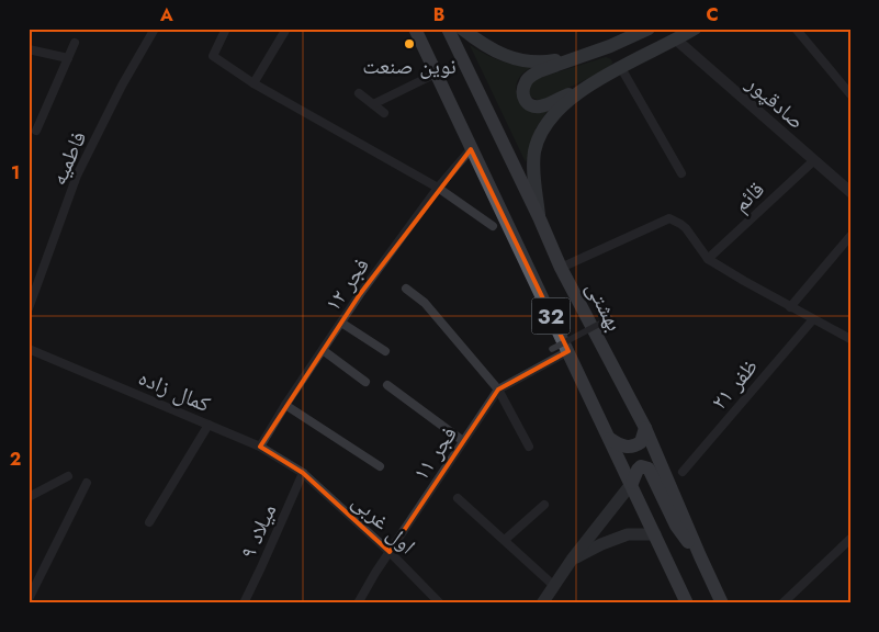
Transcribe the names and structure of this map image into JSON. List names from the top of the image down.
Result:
{
  "streets": {
    "highway": ["بهشتی", "32"],
    "street": [
      "صادقپور",
      "فاطمیه",
      "قائم",
      "فجر ۱۲",
      "ظفر ۲۱",
      "کمال زاده",
      "فجر ۱۱",
      "اول غربی",
      "میلاد ۹"
    ]
  },
  "crossings": [
    ["صادقپور", "قائم"],
    ["فجر ۱۲", "32"],
    ["فجر ۱۲", "کمال زاده"],
    ["32", "فجر ۱۱"],
    ["کمال زاده", "اول غربی"],
    ["کمال زاده", "میلاد ۹"],
    ["فجر ۱۱", "اول غربی"],
    ["اول غربی", "میلاد ۹"]
  ],
  "places": ["نوین صنعت"],
  "grid": {
    "columns": ["A", "B", "C"],
    "rows": ["1", "2"]
  }
}
